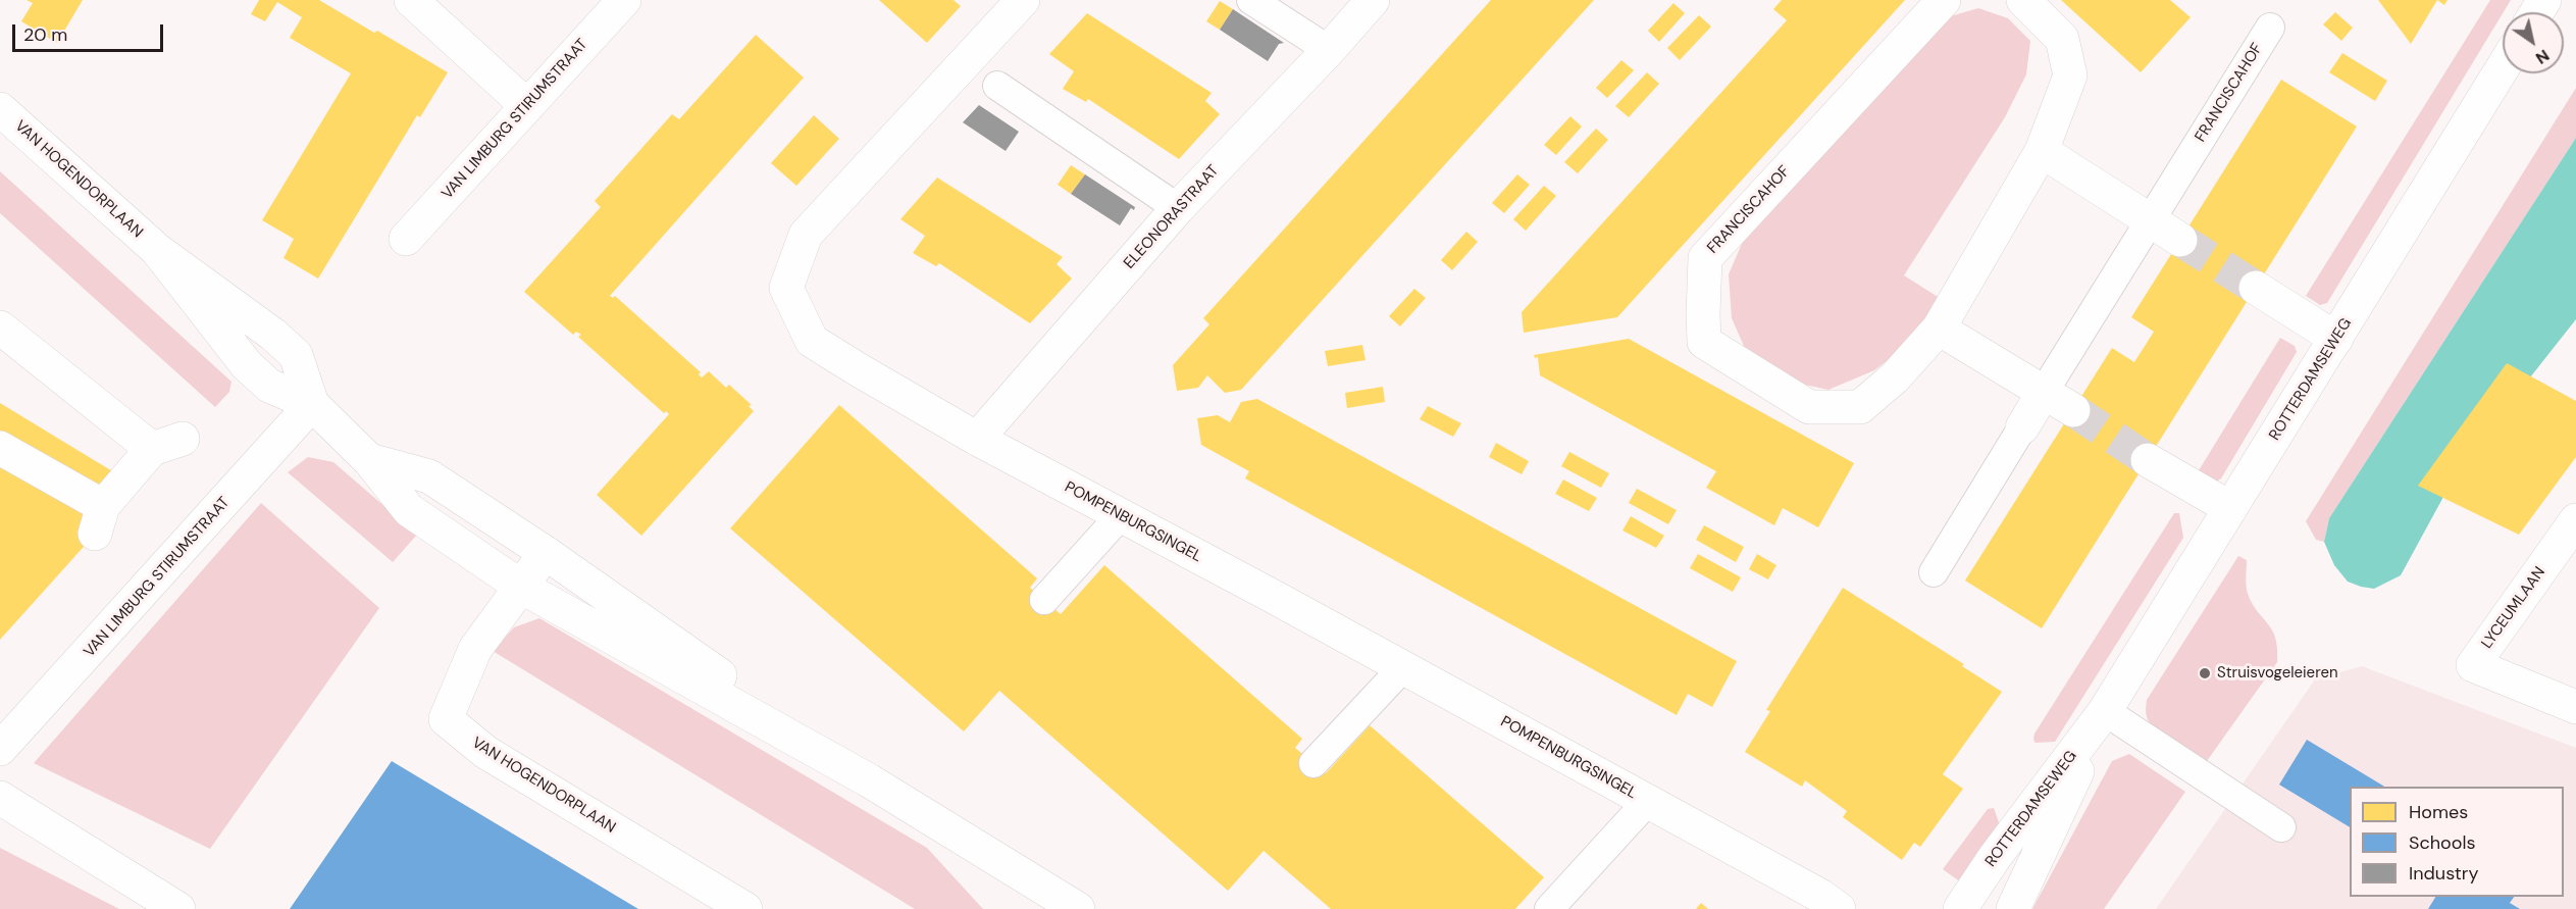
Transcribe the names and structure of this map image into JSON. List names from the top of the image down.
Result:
{
  "streets": {
    "street": [
      "FRANCISCAHOF",
      "VAN LIMBURG STIRUMSTRAAT",
      "VAN HOGENDORPLAAN",
      "ELEONORASTRAAT",
      "ROTTERDAMSEWEG",
      "POMPENBURGSINGEL",
      "LYCEUMLAAN"
    ]
  },
  "crossings": [
    ["VAN LIMBURG STIRUMSTRAAT", "VAN HOGENDORPLAAN"],
    ["ELEONORASTRAAT", "POMPENBURGSINGEL"]
  ],
  "places": ["Struisvogeleieren"],
  "legend": ["Homes", "Schools", "Industry"],
  "scale_bar": "20 m",
  "north": "bottom right"
}
